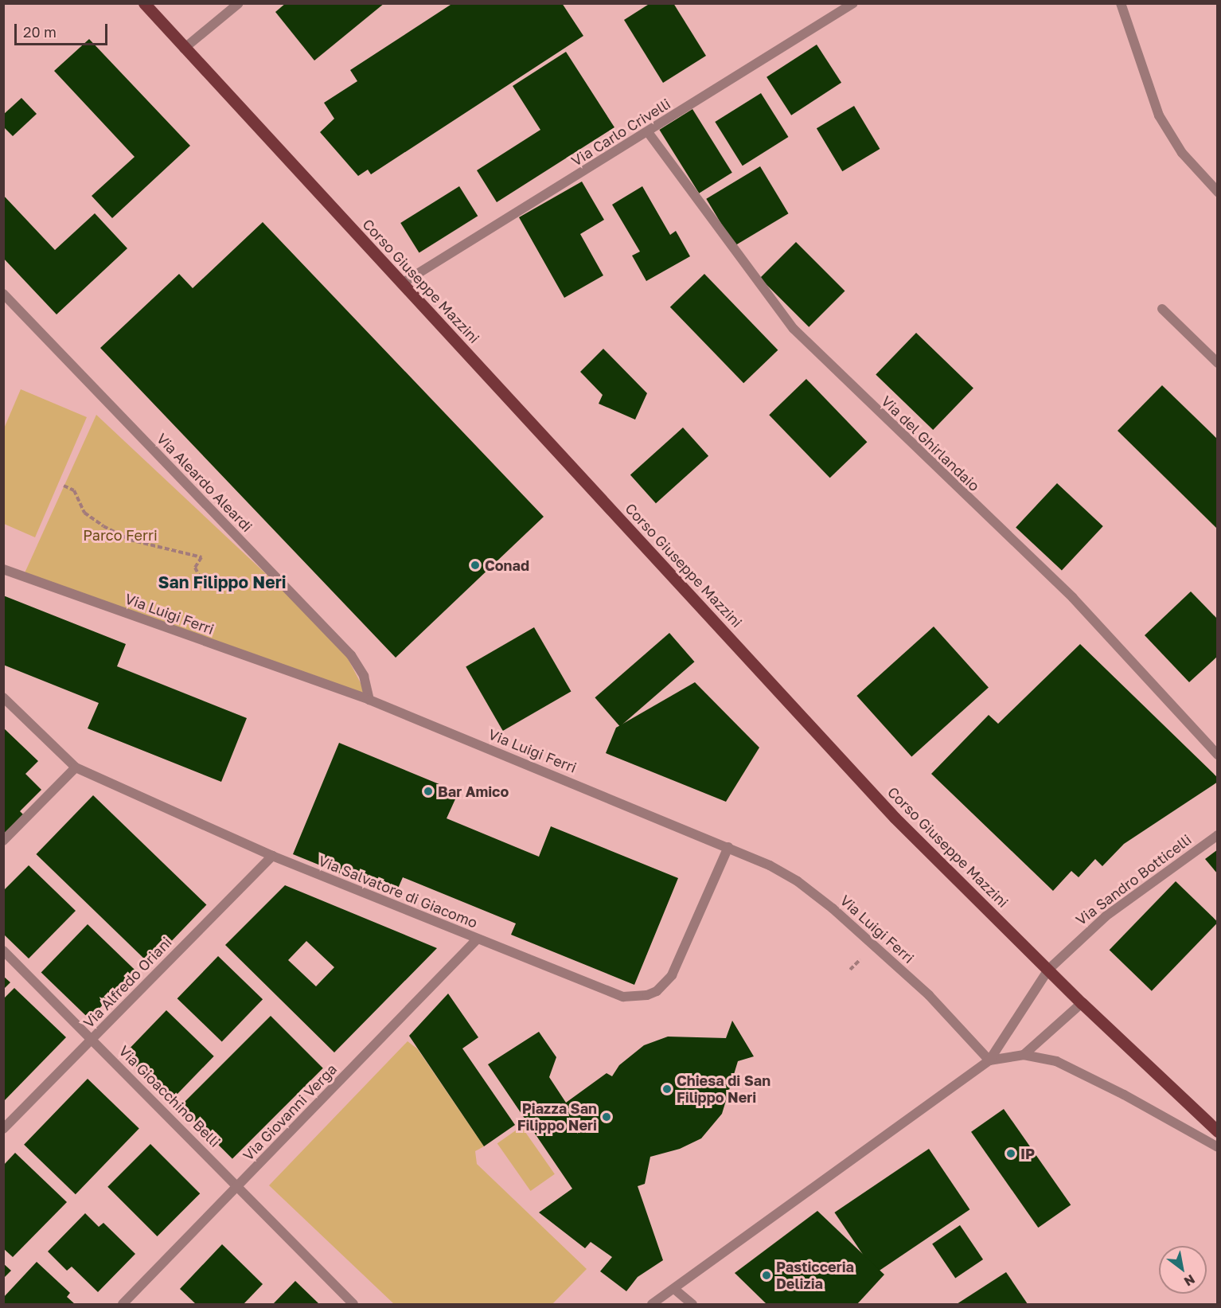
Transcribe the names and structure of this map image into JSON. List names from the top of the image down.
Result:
{
  "streets": {
    "main road": ["Corso Giuseppe Mazzini"],
    "street": [
      "Via Carlo Crivelli",
      "Via del Ghirlandaio",
      "Via Aleardo Aleardi",
      "Via Luigi Ferri",
      "Via Sandro Botticelli",
      "Via Salvatore di Giacomo",
      "Via Alfredo Oriani",
      "Via Gioacchino Belli",
      "Via Giovanni Verga"
    ]
  },
  "crossings": [
    ["Via Carlo Crivelli", "Corso Giuseppe Mazzini"],
    ["Via Carlo Crivelli", "Via del Ghirlandaio"],
    ["Corso Giuseppe Mazzini", "Via Sandro Botticelli"],
    ["Via Aleardo Aleardi", "Via Luigi Ferri"],
    ["Via Luigi Ferri", "Via Sandro Botticelli"],
    ["Via Luigi Ferri", "Via Salvatore di Giacomo"],
    ["Via Salvatore di Giacomo", "Via Alfredo Oriani"],
    ["Via Salvatore di Giacomo", "Via Giovanni Verga"],
    ["Via Alfredo Oriani", "Via Gioacchino Belli"],
    ["Via Gioacchino Belli", "Via Giovanni Verga"]
  ],
  "districts": ["San Filippo Neri"],
  "parks": ["Parco Ferri"],
  "places": [
    "Conad",
    "Bar Amico",
    "Chiesa di San Filippo Neri",
    "Piazza San Filippo Neri",
    "IP",
    "Pasticceria Delizia"
  ],
  "scale_bar": "20 m",
  "north": "bottom right"
}
